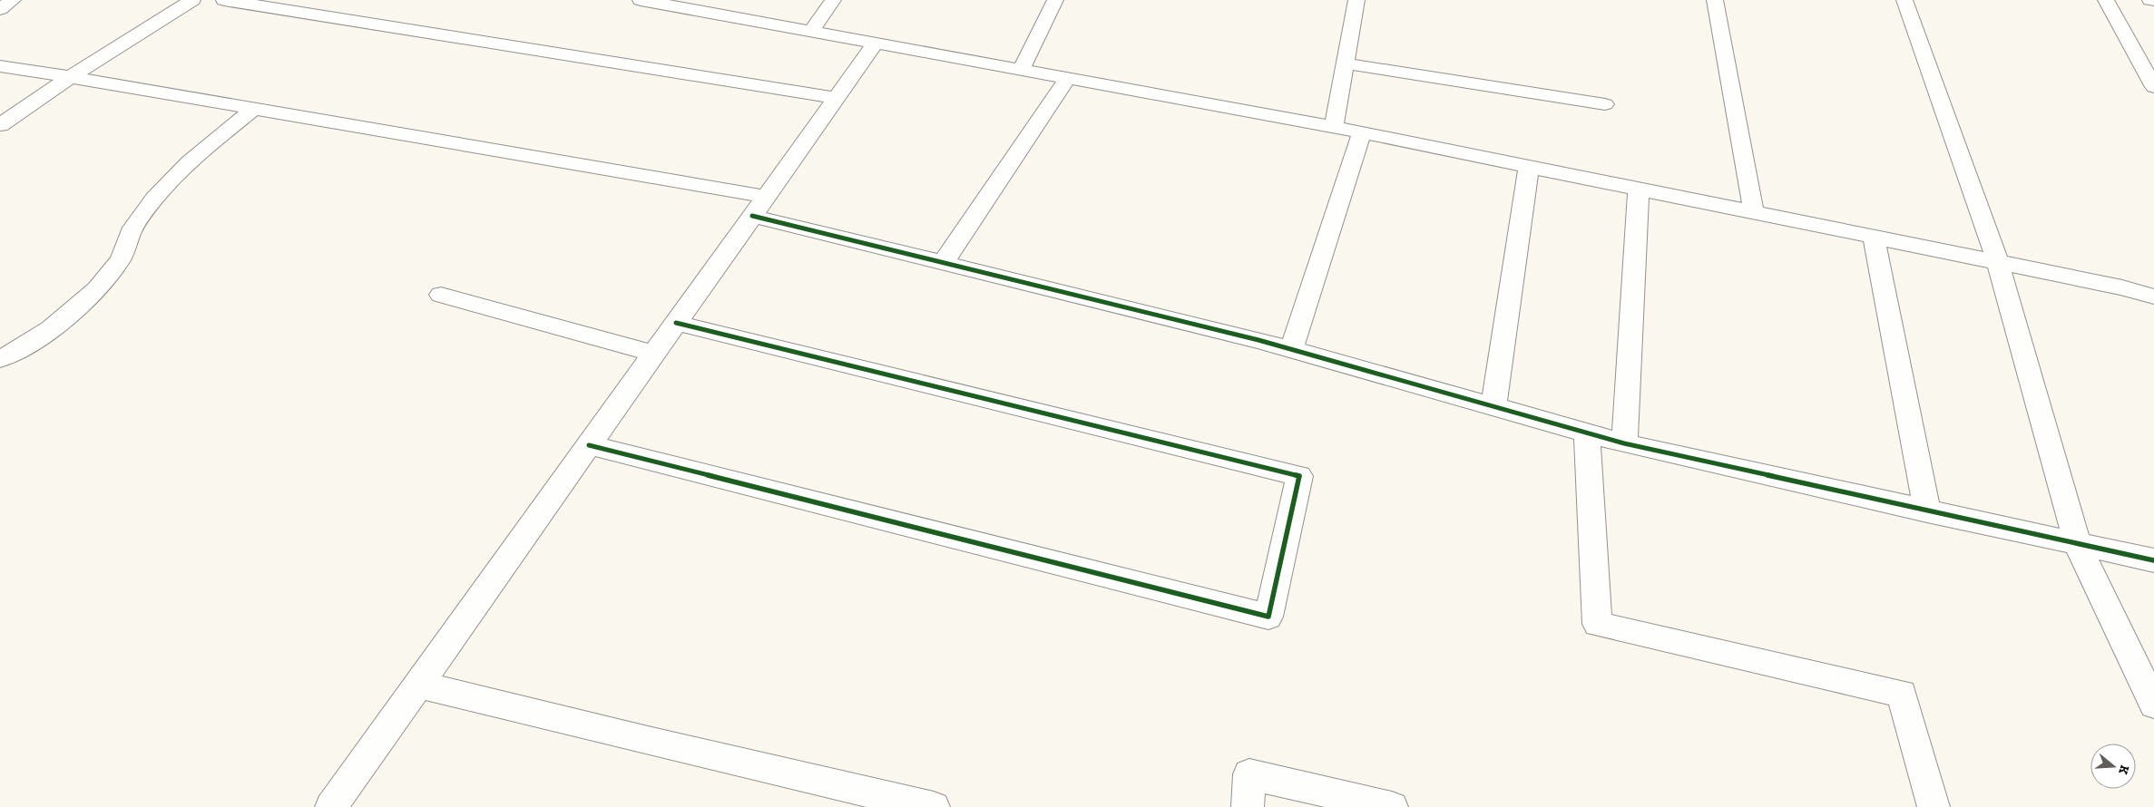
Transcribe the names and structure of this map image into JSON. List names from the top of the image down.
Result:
{
  "north": "right"
}
